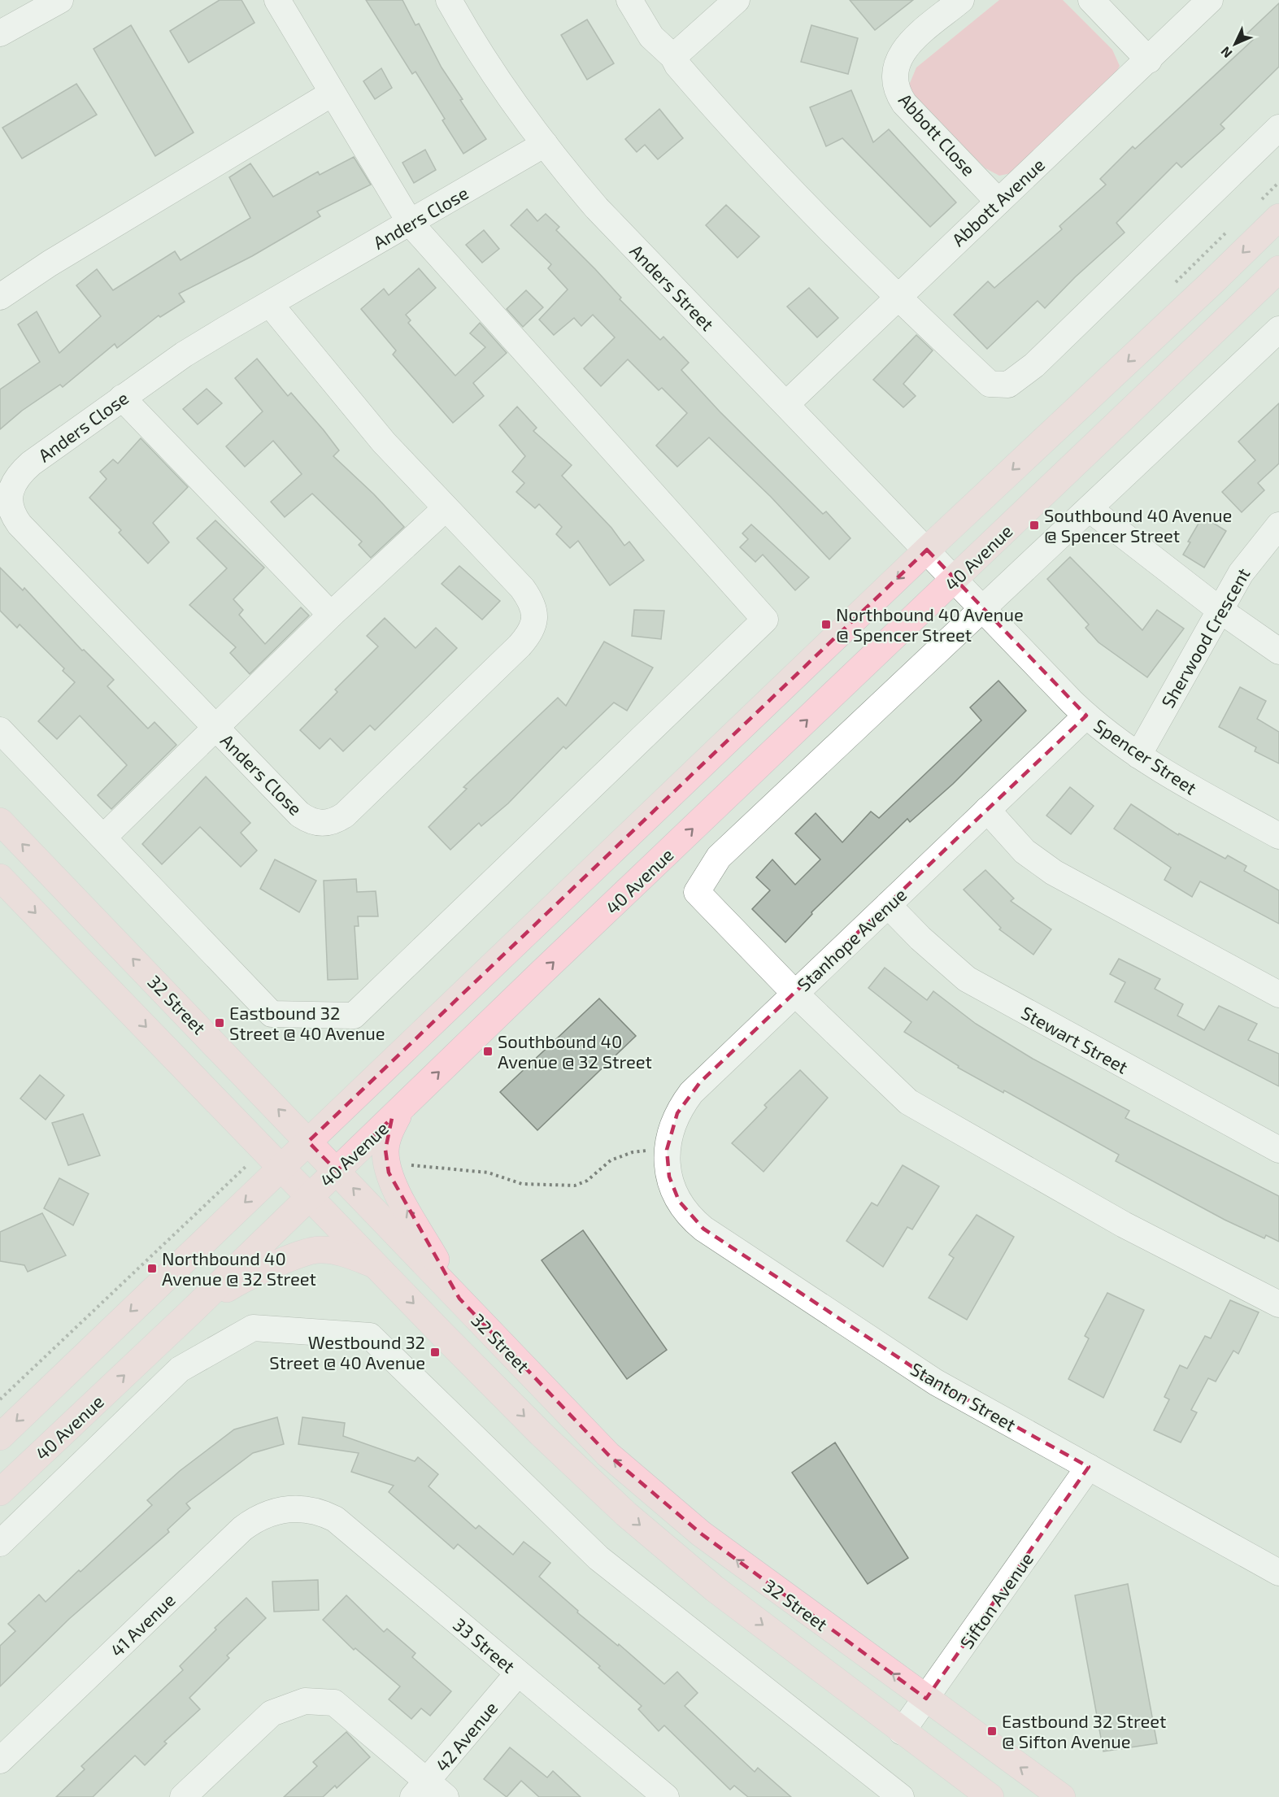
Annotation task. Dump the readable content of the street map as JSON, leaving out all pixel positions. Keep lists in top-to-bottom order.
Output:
{
  "streets": {
    "main road": ["40 Avenue", "32 Street"],
    "street": [
      "Abbott Close",
      "Abbott Avenue",
      "Anders Close",
      "Anders Street",
      "Sherwood Crescent",
      "Spencer Street",
      "Stanhope Avenue",
      "Stewart Street",
      "Stanton Street",
      "Sifton Avenue",
      "41 Avenue",
      "33 Street",
      "42 Avenue"
    ]
  },
  "crossings": [
    ["Abbott Close", "Abbott Avenue"],
    ["Abbott Avenue", "Anders Street"],
    ["Anders Close", "Anders Street"],
    ["Anders Street", "Spencer Street"],
    ["40 Avenue", "Spencer Street"],
    ["40 Avenue", "32 Street"],
    ["Sherwood Crescent", "Spencer Street"],
    ["Spencer Street", "Stanhope Avenue"],
    ["Stanhope Avenue", "Stewart Street"],
    ["Stanhope Avenue", "Stanton Street"],
    ["32 Street", "Sifton Avenue"],
    ["Stanton Street", "Sifton Avenue"],
    ["41 Avenue", "33 Street"],
    ["33 Street", "42 Avenue"]
  ],
  "places": {
    "transit": [
      "Southbound 40 Avenue @ Spencer Street",
      "Northbound 40 Avenue @ Spencer Street",
      "Eastbound 32 Street @ 40 Avenue",
      "Southbound 40 Avenue @ 32 Street",
      "Northbound 40 Avenue @ 32 Street",
      "Westbound 32 Street @ 40 Avenue",
      "Eastbound 32 Street @ Sifton Avenue"
    ]
  },
  "north": "bottom left"
}
